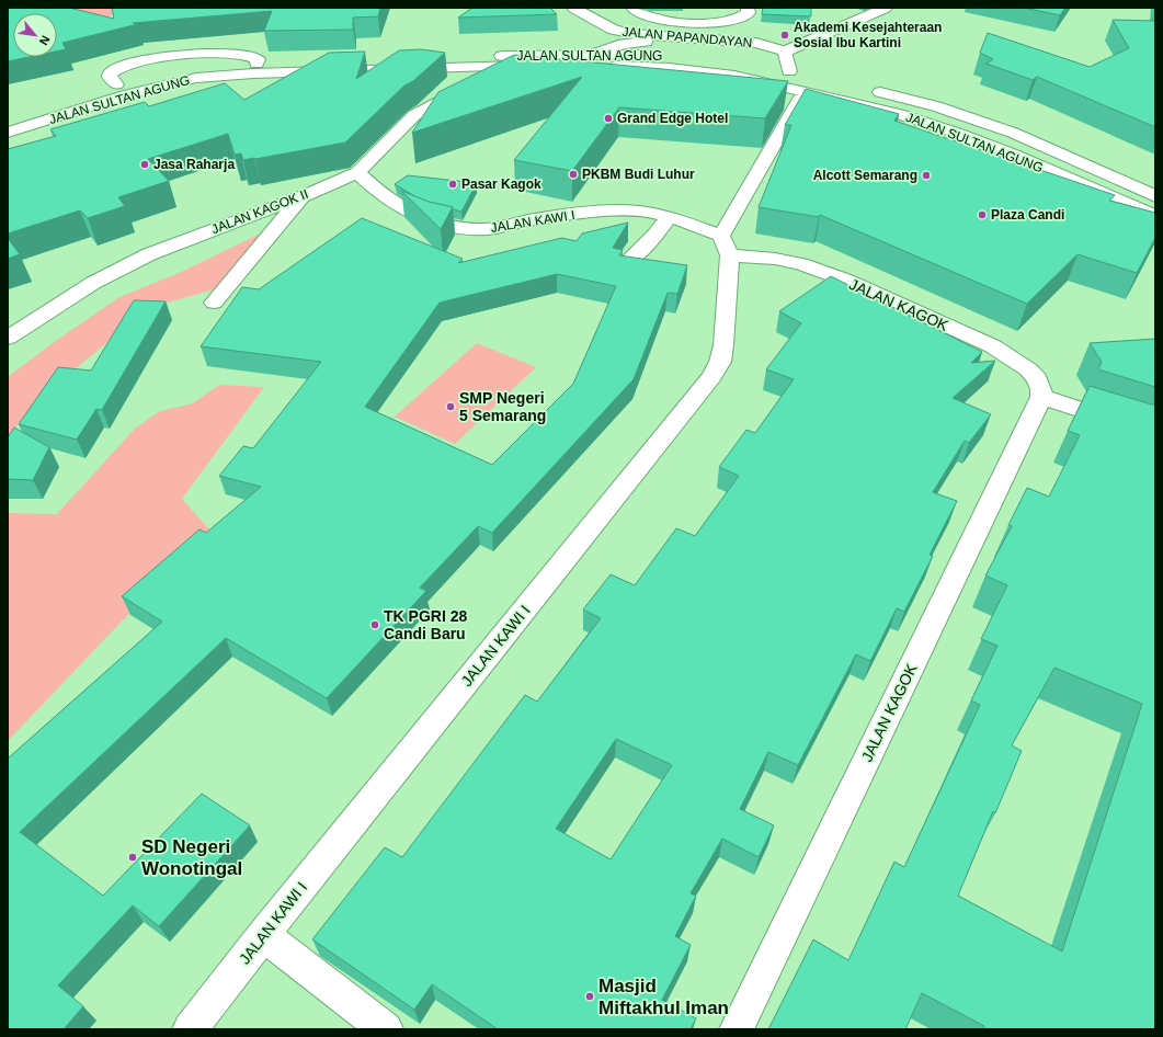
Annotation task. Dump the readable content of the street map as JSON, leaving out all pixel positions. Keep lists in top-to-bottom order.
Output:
{
  "streets": {
    "main road": [
      "JALAN PAPANDAYAN",
      "JALAN SULTAN AGUNG",
      "JALAN KAGOK II",
      "JALAN KAWI I",
      "JALAN KAGOK"
    ]
  },
  "crossings": [
    ["JALAN SULTAN AGUNG", "JALAN KAGOK II"],
    ["JALAN SULTAN AGUNG", "JALAN KAWI I"],
    ["JALAN KAGOK II", "JALAN KAWI I"],
    ["JALAN KAWI I", "JALAN KAGOK"]
  ],
  "places": [
    "Akademi Kesejahteraan Sosial Ibu Kartini",
    "Grand Edge Hotel",
    "Jasa Raharja",
    "PKBM Budi Luhur",
    "Alcott Semarang",
    "Pasar Kagok",
    "Plaza Candi",
    "SMP Negeri 5 Semarang",
    "TK PGRI 28 Candi Baru",
    "SD Negeri Wonotingal",
    "Masjid Miftakhul Iman"
  ],
  "north": "bottom right"
}
